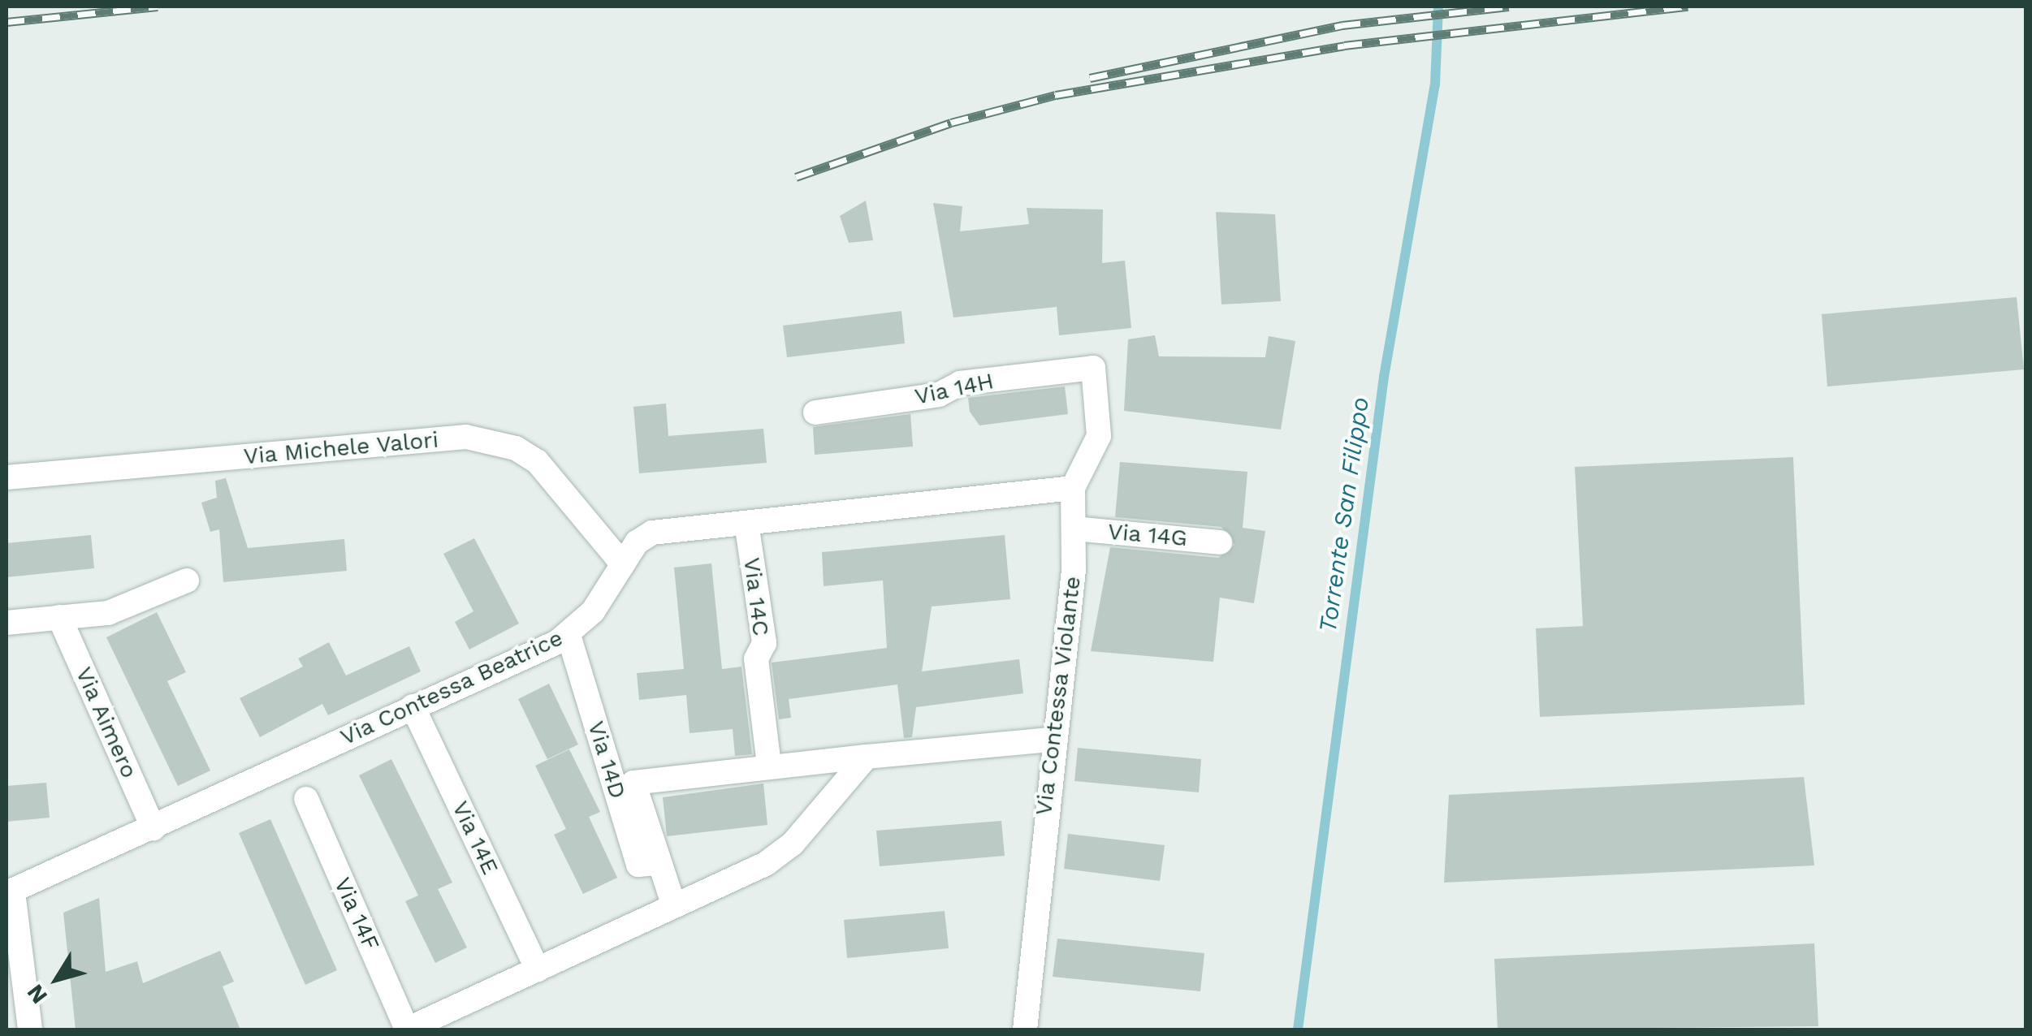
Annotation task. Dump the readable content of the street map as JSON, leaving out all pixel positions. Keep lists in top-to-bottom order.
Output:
{
  "streets": {
    "street": [
      "Via 14H",
      "Via Michele Valori",
      "Via 14G",
      "Via 14C",
      "Via Contessa Beatrice",
      "Via Contessa Violante",
      "Via Aimero",
      "Via 14D",
      "Via 14E",
      "Via 14F"
    ]
  },
  "crossings": [
    ["Via 14H", "Via Contessa Violante"],
    ["Via Michele Valori", "Via Contessa Beatrice"],
    ["Via 14G", "Via Contessa Violante"],
    ["Via 14C", "Via Contessa Beatrice"],
    ["Via Contessa Beatrice", "Via Contessa Violante"],
    ["Via Contessa Beatrice", "Via Aimero"],
    ["Via Contessa Beatrice", "Via 14D"],
    ["Via Contessa Beatrice", "Via 14E"]
  ],
  "water": ["Torrente San Filippo"],
  "north": "bottom left"
}
